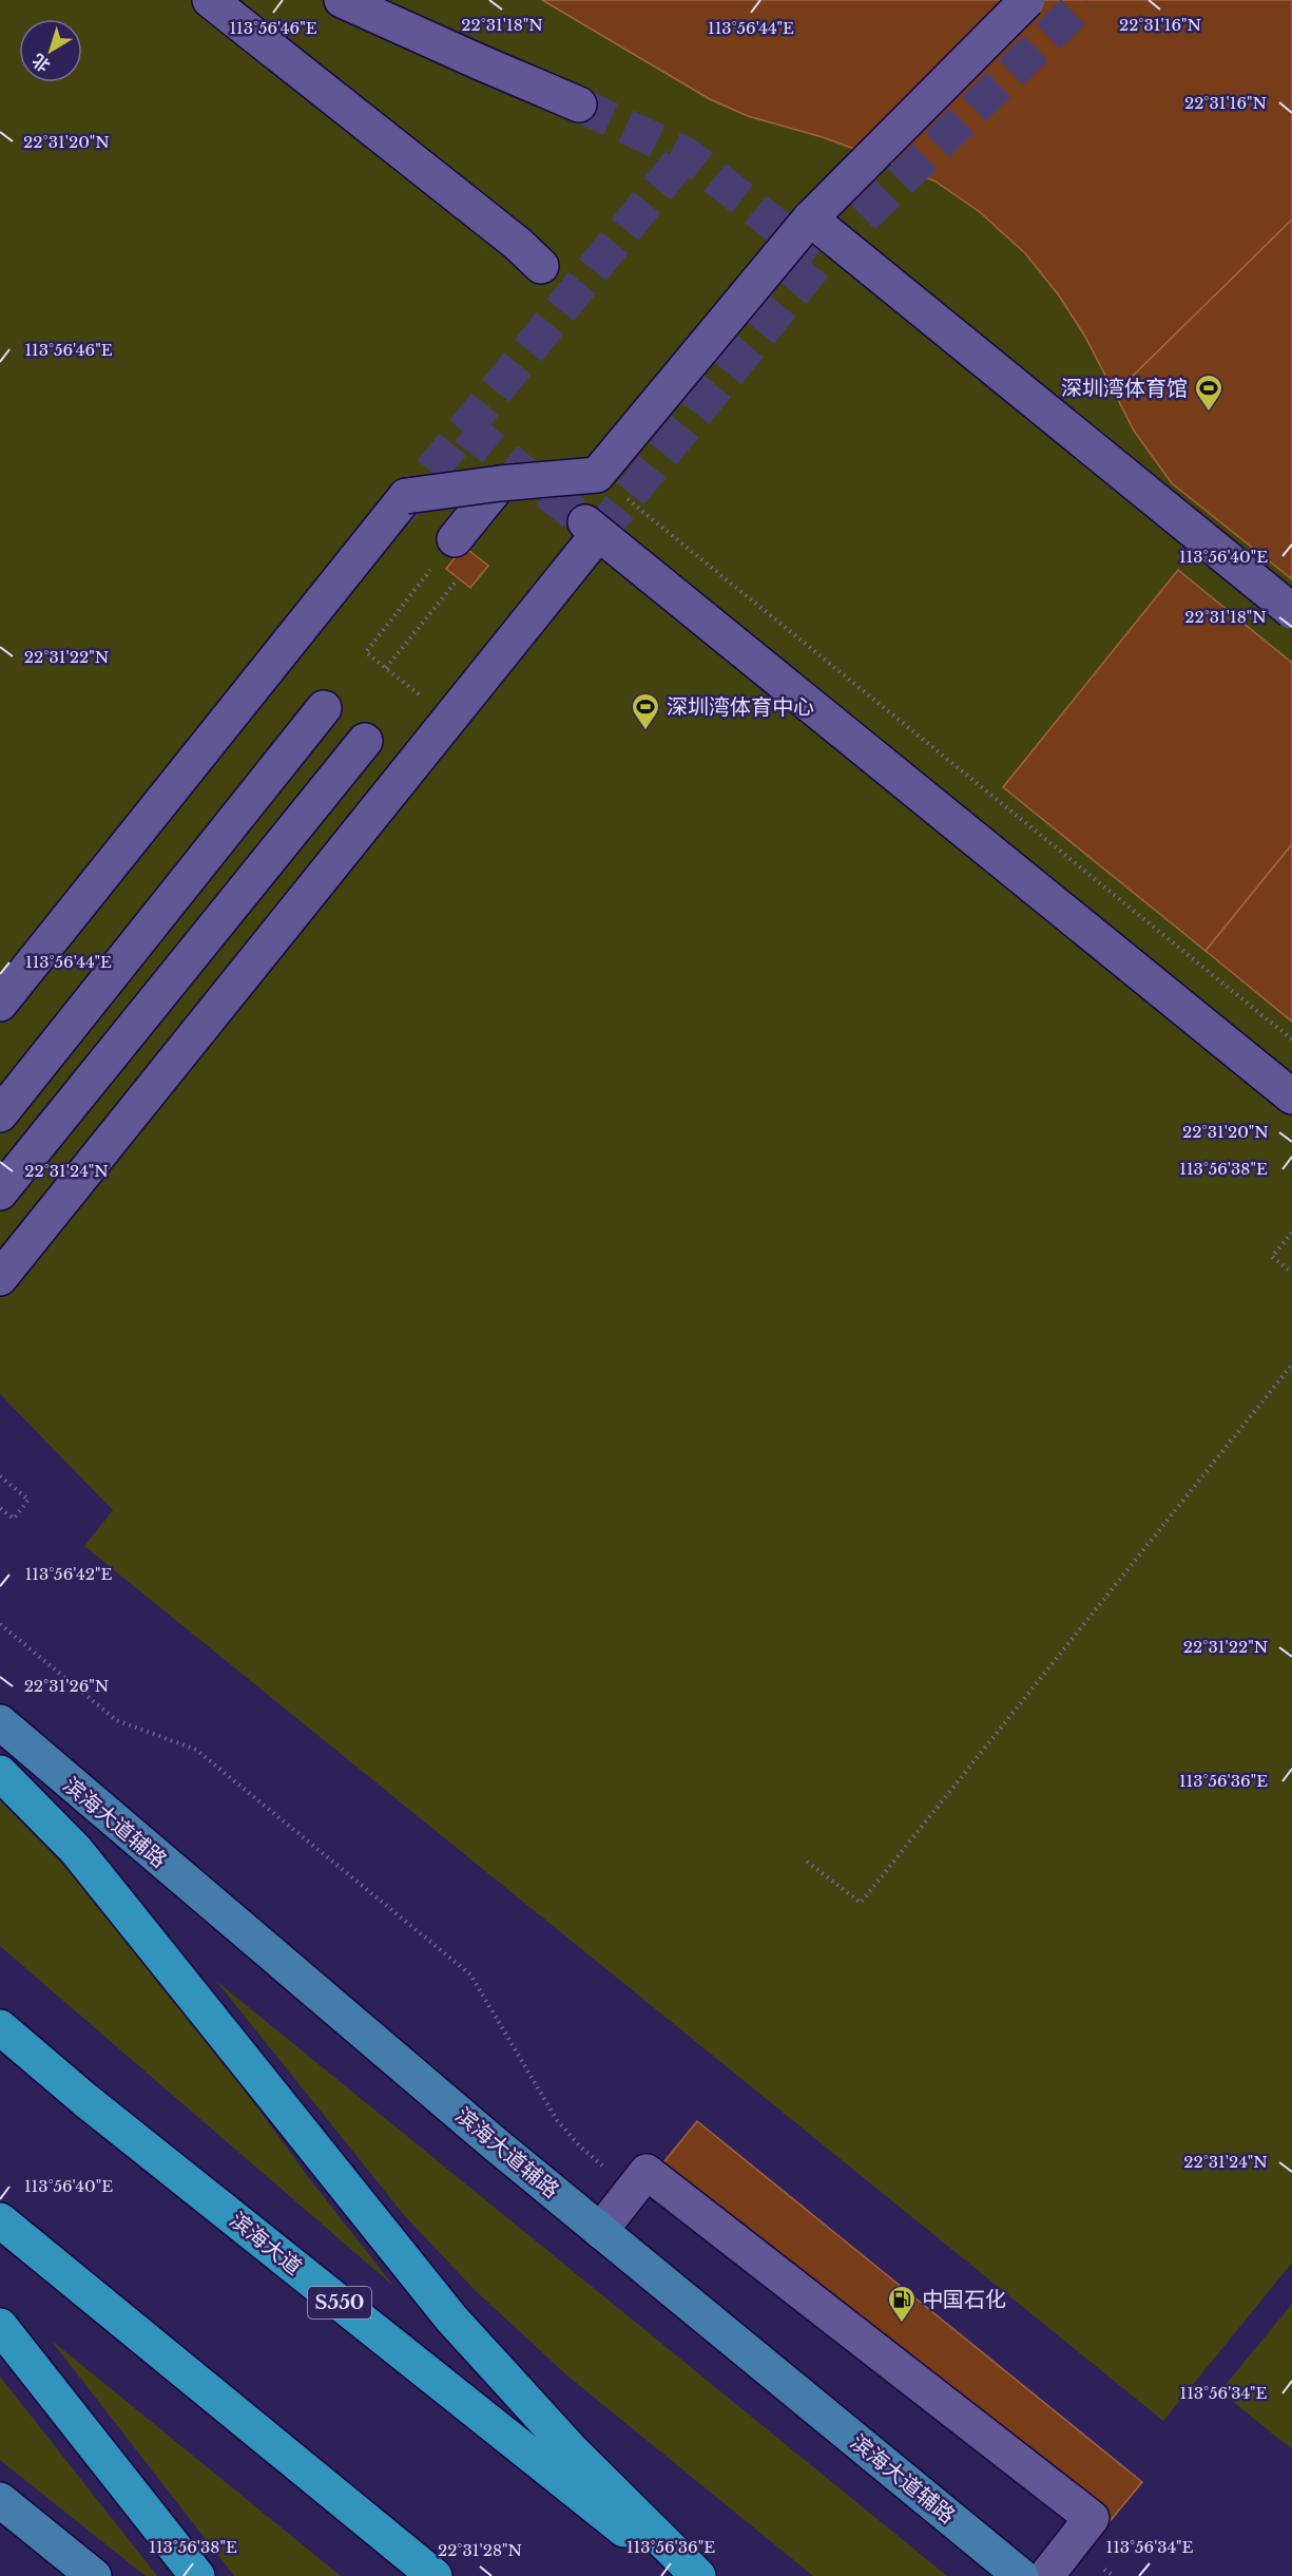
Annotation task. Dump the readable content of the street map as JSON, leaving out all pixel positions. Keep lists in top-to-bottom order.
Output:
{
  "streets": {
    "highway": ["滨海大道", "S550"],
    "main road": ["滨海大道辅路"]
  },
  "places": {
    "sports": ["深圳湾体育馆", "深圳湾体育中心"],
    "fuel station": ["中国石化"]
  },
  "north": "bottom left",
  "coordinates": [
    "22°31'18\"N",
    "22°31'16\"N",
    "113°56'46\"E",
    "113°56'44\"E",
    "22°31'20\"N",
    "113°56'40\"E",
    "22°31'22\"N",
    "113°56'38\"E",
    "22°31'24\"N",
    "113°56'42\"E",
    "22°31'26\"N",
    "113°56'36\"E",
    "113°56'34\"E",
    "22°31'28\"N"
  ]
}
